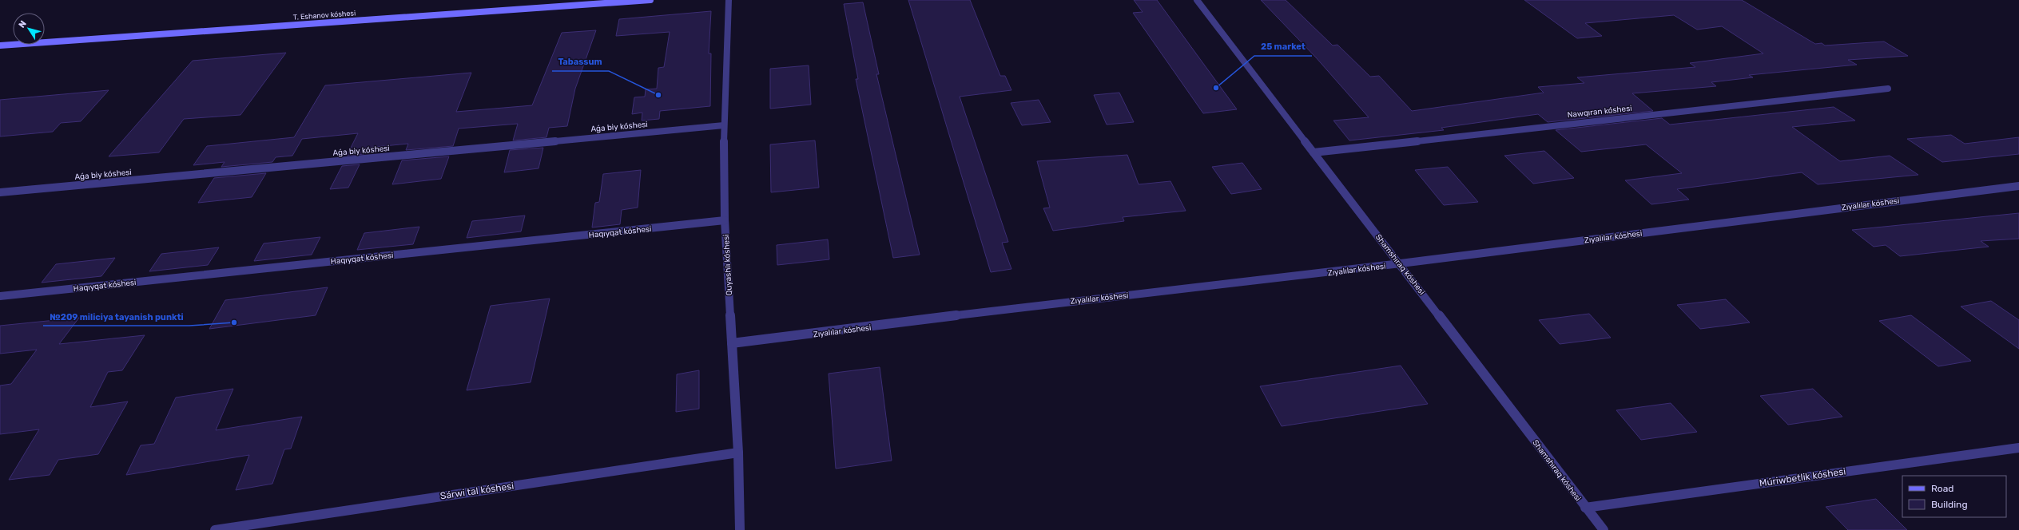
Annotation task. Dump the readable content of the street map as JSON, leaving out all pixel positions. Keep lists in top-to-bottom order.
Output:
{
  "streets": {
    "main road": ["T. Eshanov kóshesi"],
    "street": [
      "Nawqıran kóshesi",
      "Aǵa biy kóshesi",
      "Zıyalılar kóshesi",
      "Haqıyqat kóshesi",
      "Shamshıraq kóshesi",
      "Quyashlı kóshesi",
      "Múriwbetlik kóshesi",
      "Sárwi tal kóshesi"
    ]
  },
  "crossings": [
    ["Nawqıran kóshesi", "Shamshıraq kóshesi"],
    ["Aǵa biy kóshesi", "Quyashlı kóshesi"],
    ["Zıyalılar kóshesi", "Shamshıraq kóshesi"],
    ["Zıyalılar kóshesi", "Quyashlı kóshesi"],
    ["Haqıyqat kóshesi", "Quyashlı kóshesi"],
    ["Shamshıraq kóshesi", "Múriwbetlik kóshesi"],
    ["Quyashlı kóshesi", "Sárwi tal kóshesi"]
  ],
  "places": ["25 market", "Tabassum", "№209 miliciya tayanish punkti"],
  "legend": ["Road", "Building"],
  "north": "top left"
}
